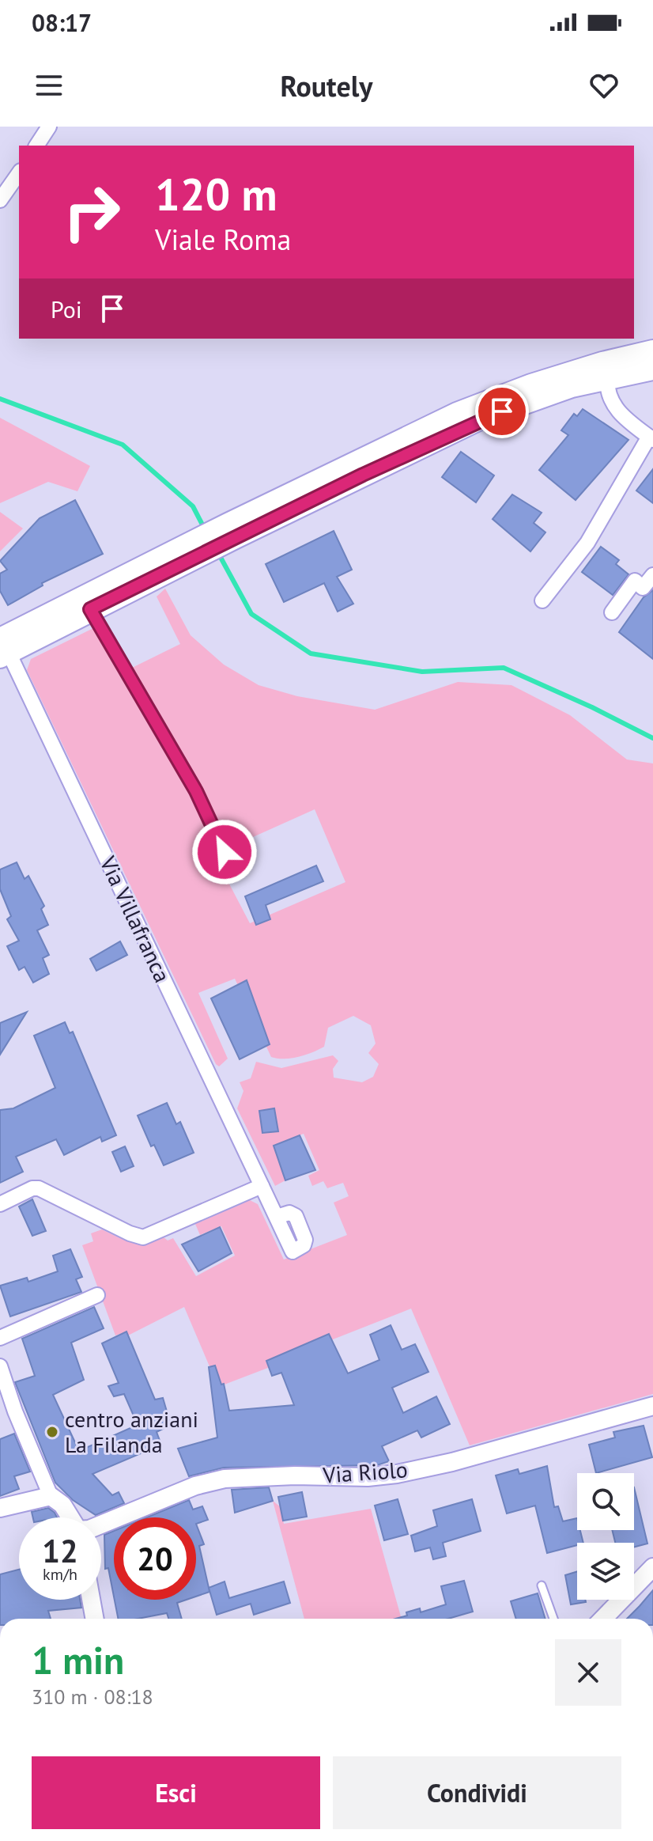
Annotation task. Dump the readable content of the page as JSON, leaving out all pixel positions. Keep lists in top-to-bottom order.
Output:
{
  "streets": {
    "street": ["Via Villafranca", "Via Riolo"]
  },
  "places": ["centro anziani La Filanda"],
  "page": {
    "status": "08:17",
    "header": "Routely",
    "turn": ["120 m", "Viale Roma"],
    "then": "Poi",
    "speed": "12 km/h",
    "limit": "20",
    "heading": ["1 min", "310 m · 08:18"],
    "buttons": ["Esci", "Condividi"]
  }
}
